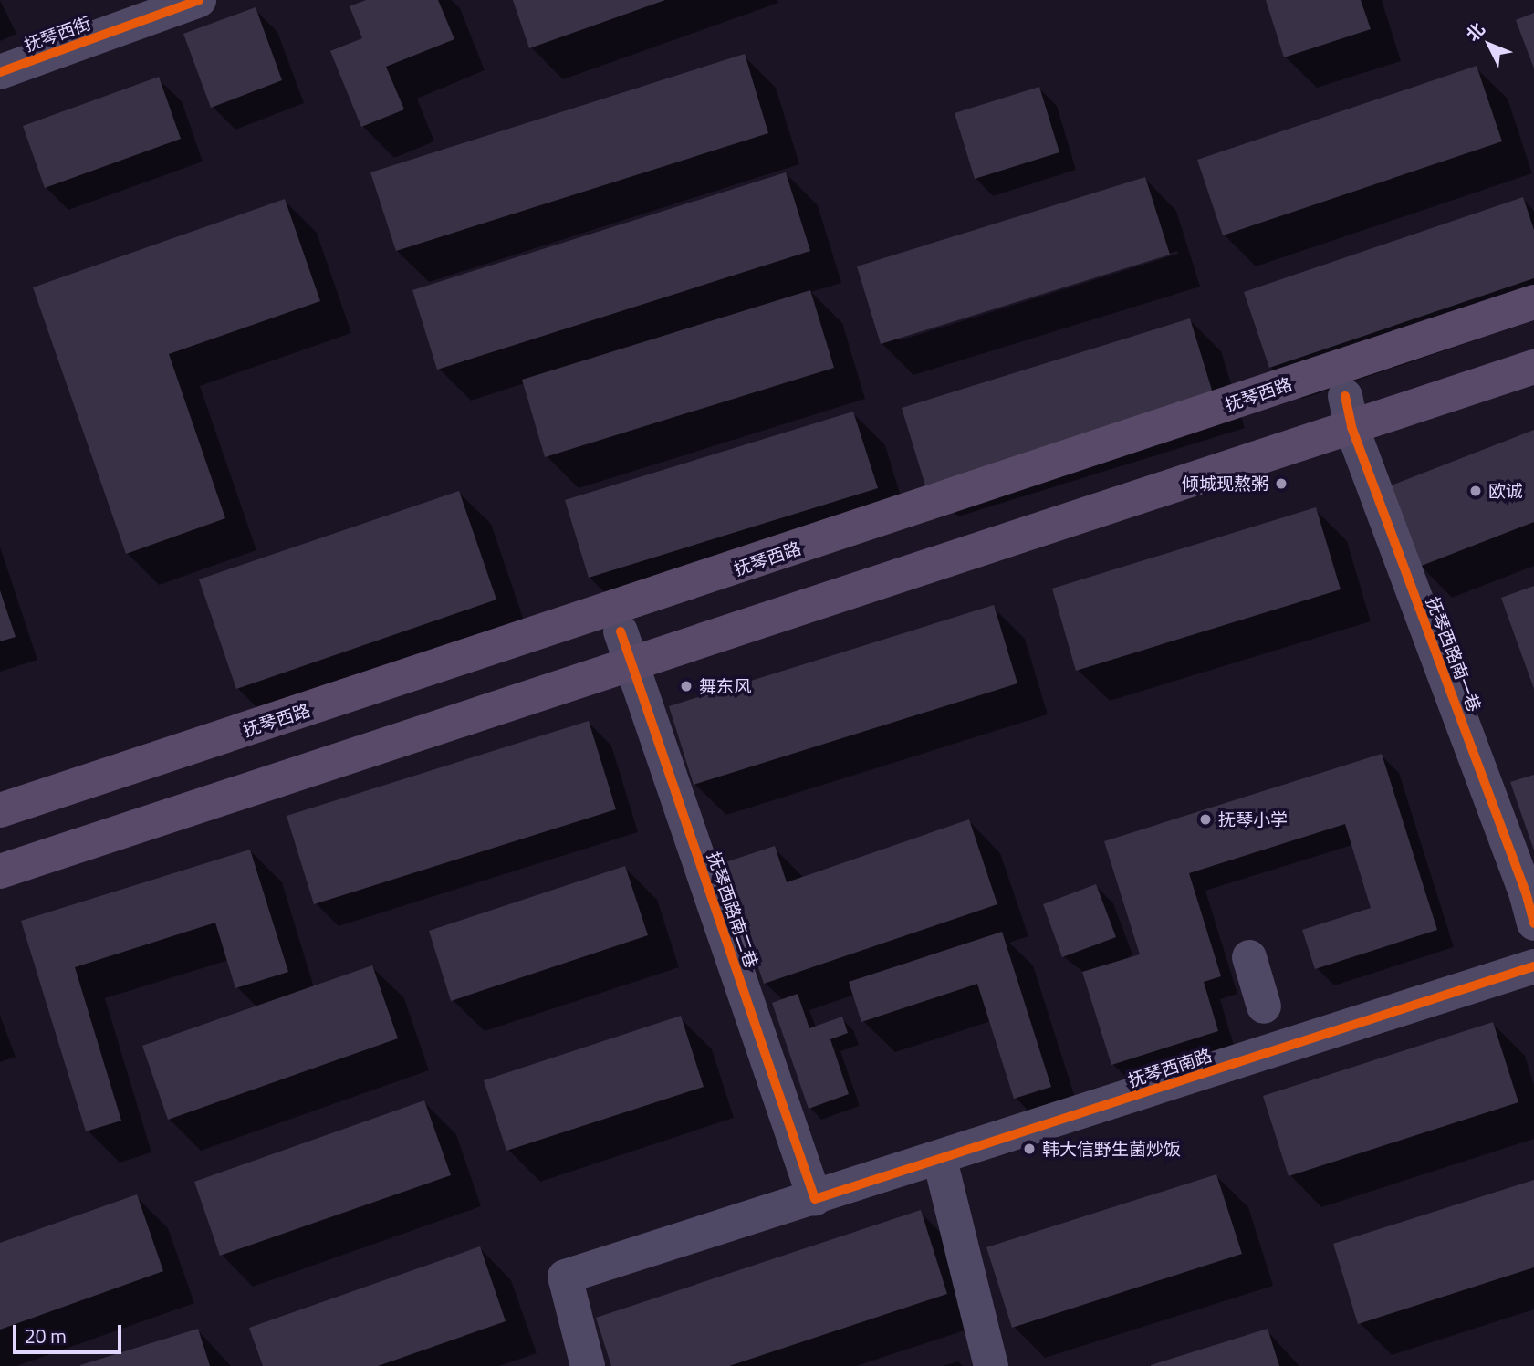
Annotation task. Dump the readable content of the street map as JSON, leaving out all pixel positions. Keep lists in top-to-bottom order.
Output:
{
  "streets": {
    "main road": ["抚琴西路"],
    "street": [
      "抚琴西街",
      "抚琴西路南一巷",
      "抚琴西路南二巷",
      "抚琴西南路"
    ]
  },
  "crossings": [
    ["抚琴西路南二巷", "抚琴西南路"]
  ],
  "places": [
    "倾城现熬粥",
    "欧诚",
    "舞东风",
    "抚琴小学",
    "韩大信野生菌炒饭"
  ],
  "scale_bar": "20 m",
  "north": "top left"
}
